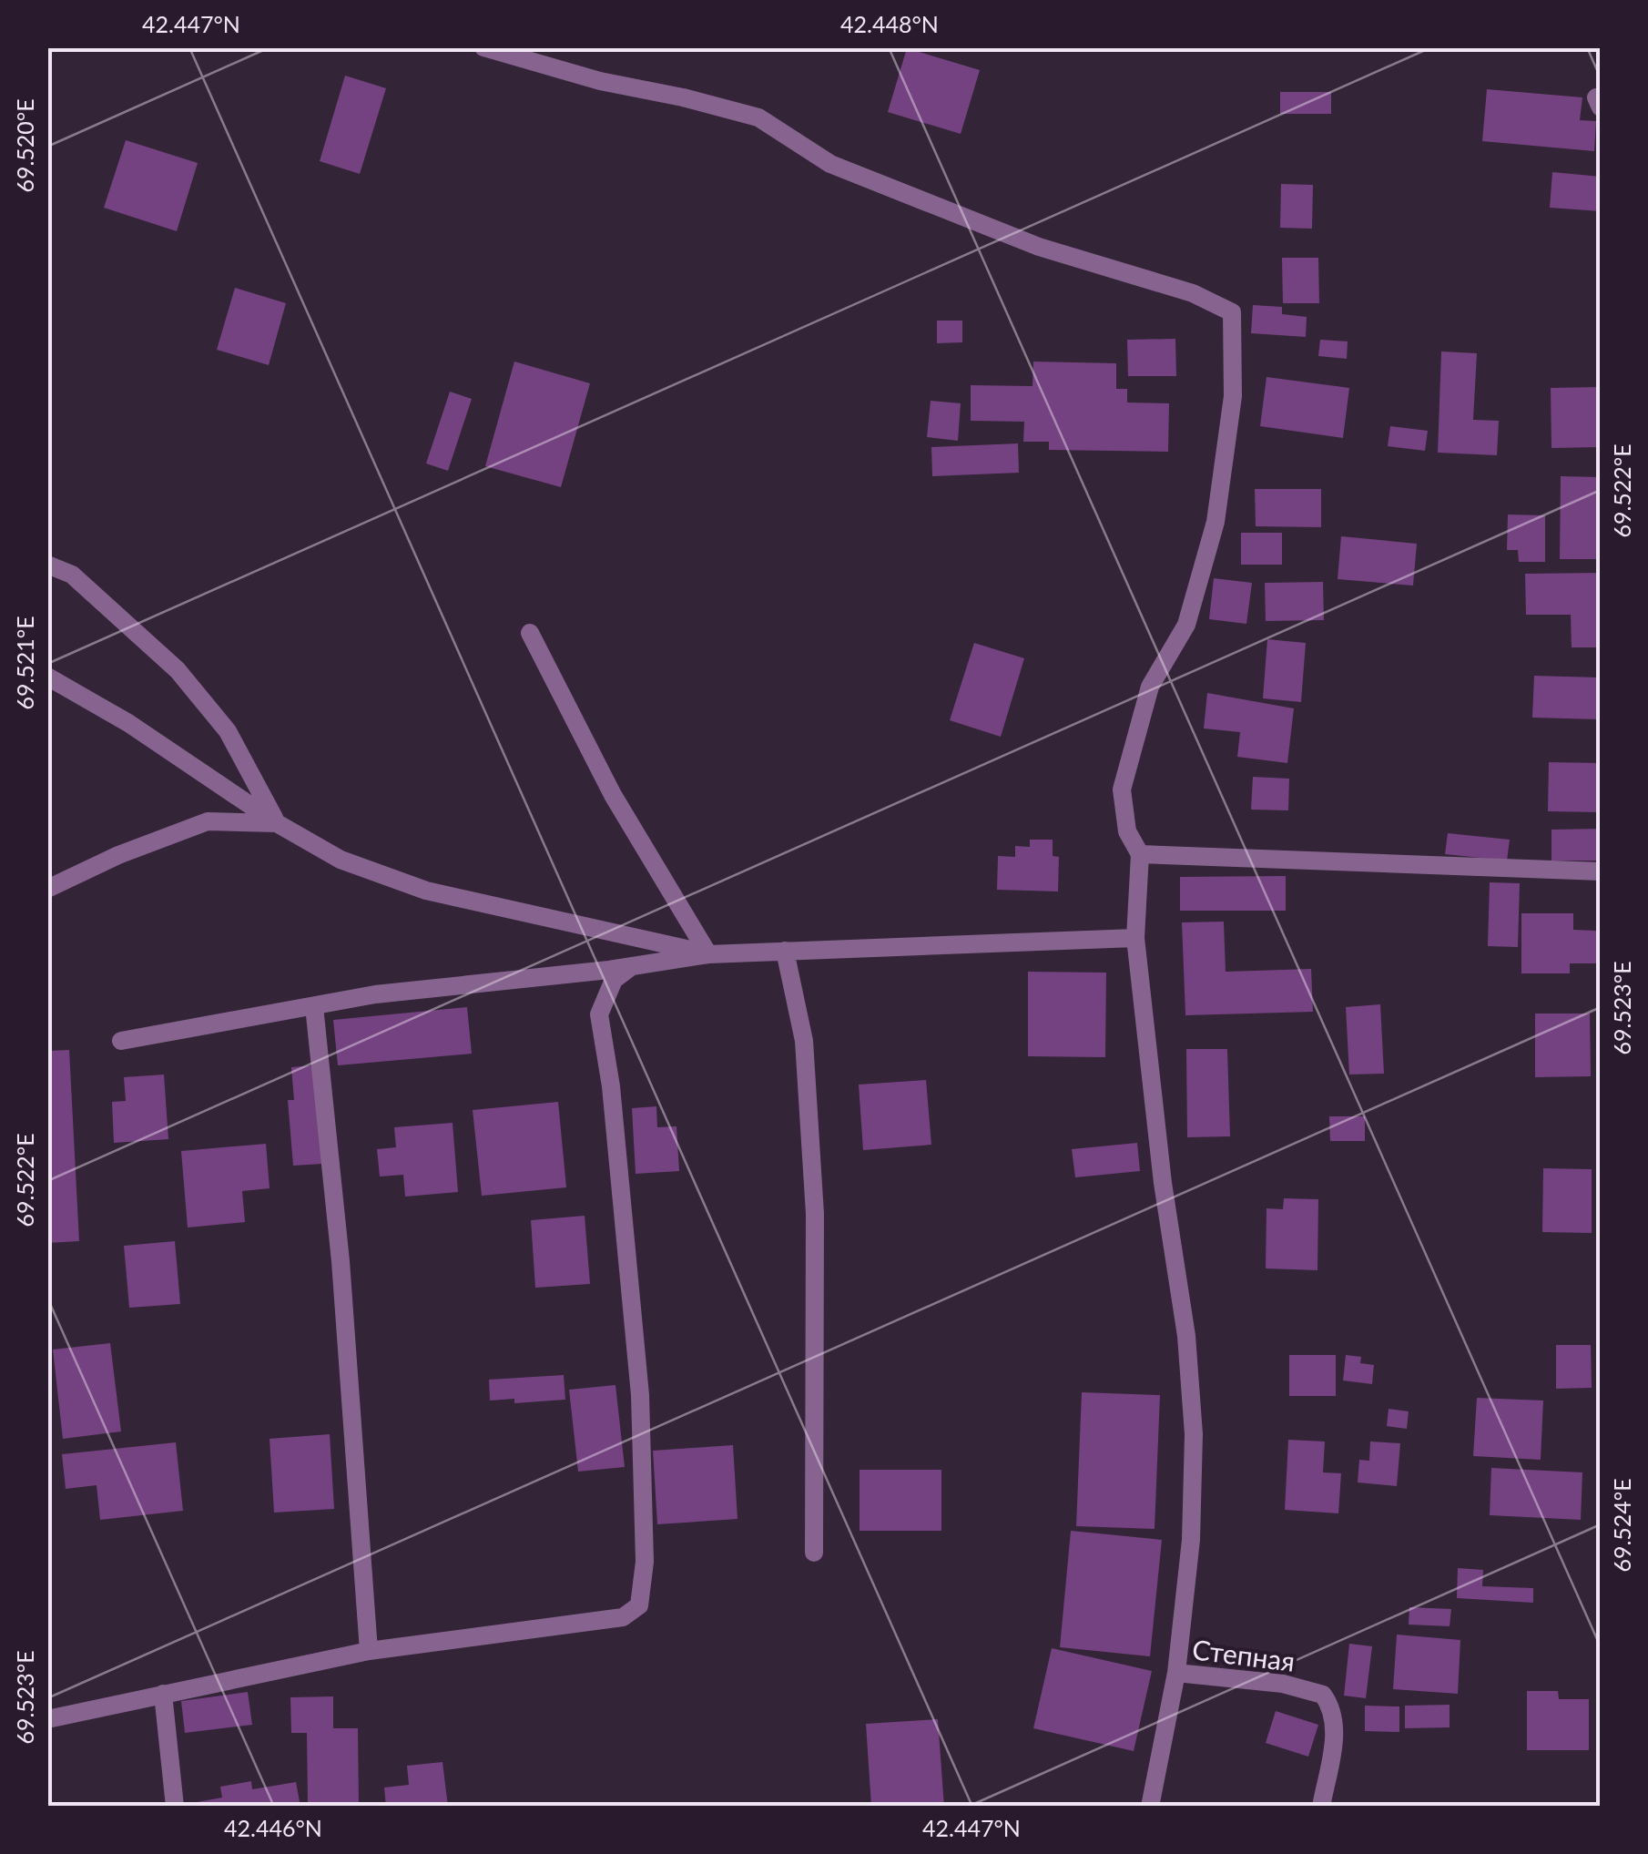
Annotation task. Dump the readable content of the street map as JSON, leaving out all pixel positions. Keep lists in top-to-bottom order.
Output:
{
  "streets": {
    "street": ["Степная"]
  },
  "coordinates": [
    "42.447°N",
    "42.448°N",
    "69.520°E",
    "69.522°E",
    "69.521°E",
    "69.523°E",
    "69.524°E",
    "42.446°N"
  ]
}
